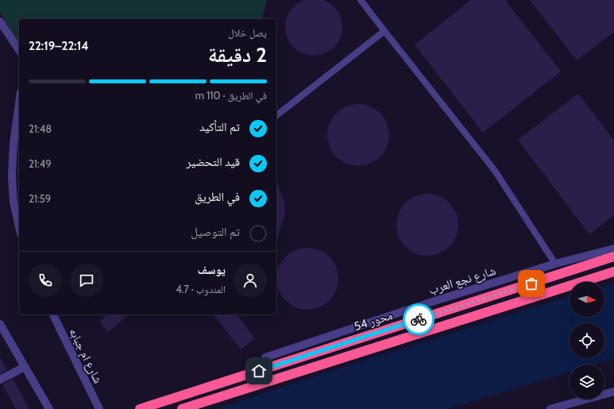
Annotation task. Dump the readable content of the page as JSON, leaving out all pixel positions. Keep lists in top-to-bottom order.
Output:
{
  "streets": {
    "highway": ["محور 54"],
    "street": ["شارع نجع العرب", "شارع ام جبابه"]
  },
  "north": "right",
  "page": {
    "heading": ["2 دقيقة", "يصل خلال", "22:14–22:19"],
    "panel": ["يوسف", "المندوب · 4.7"],
    "bar": "في الطريق · 110 m",
    "list": [
      ["تم التأكيد", "21:48"],
      ["قيد التحضير", "21:49"],
      ["في الطريق", "21:59"],
      "تم التوصيل"
    ]
  }
}
